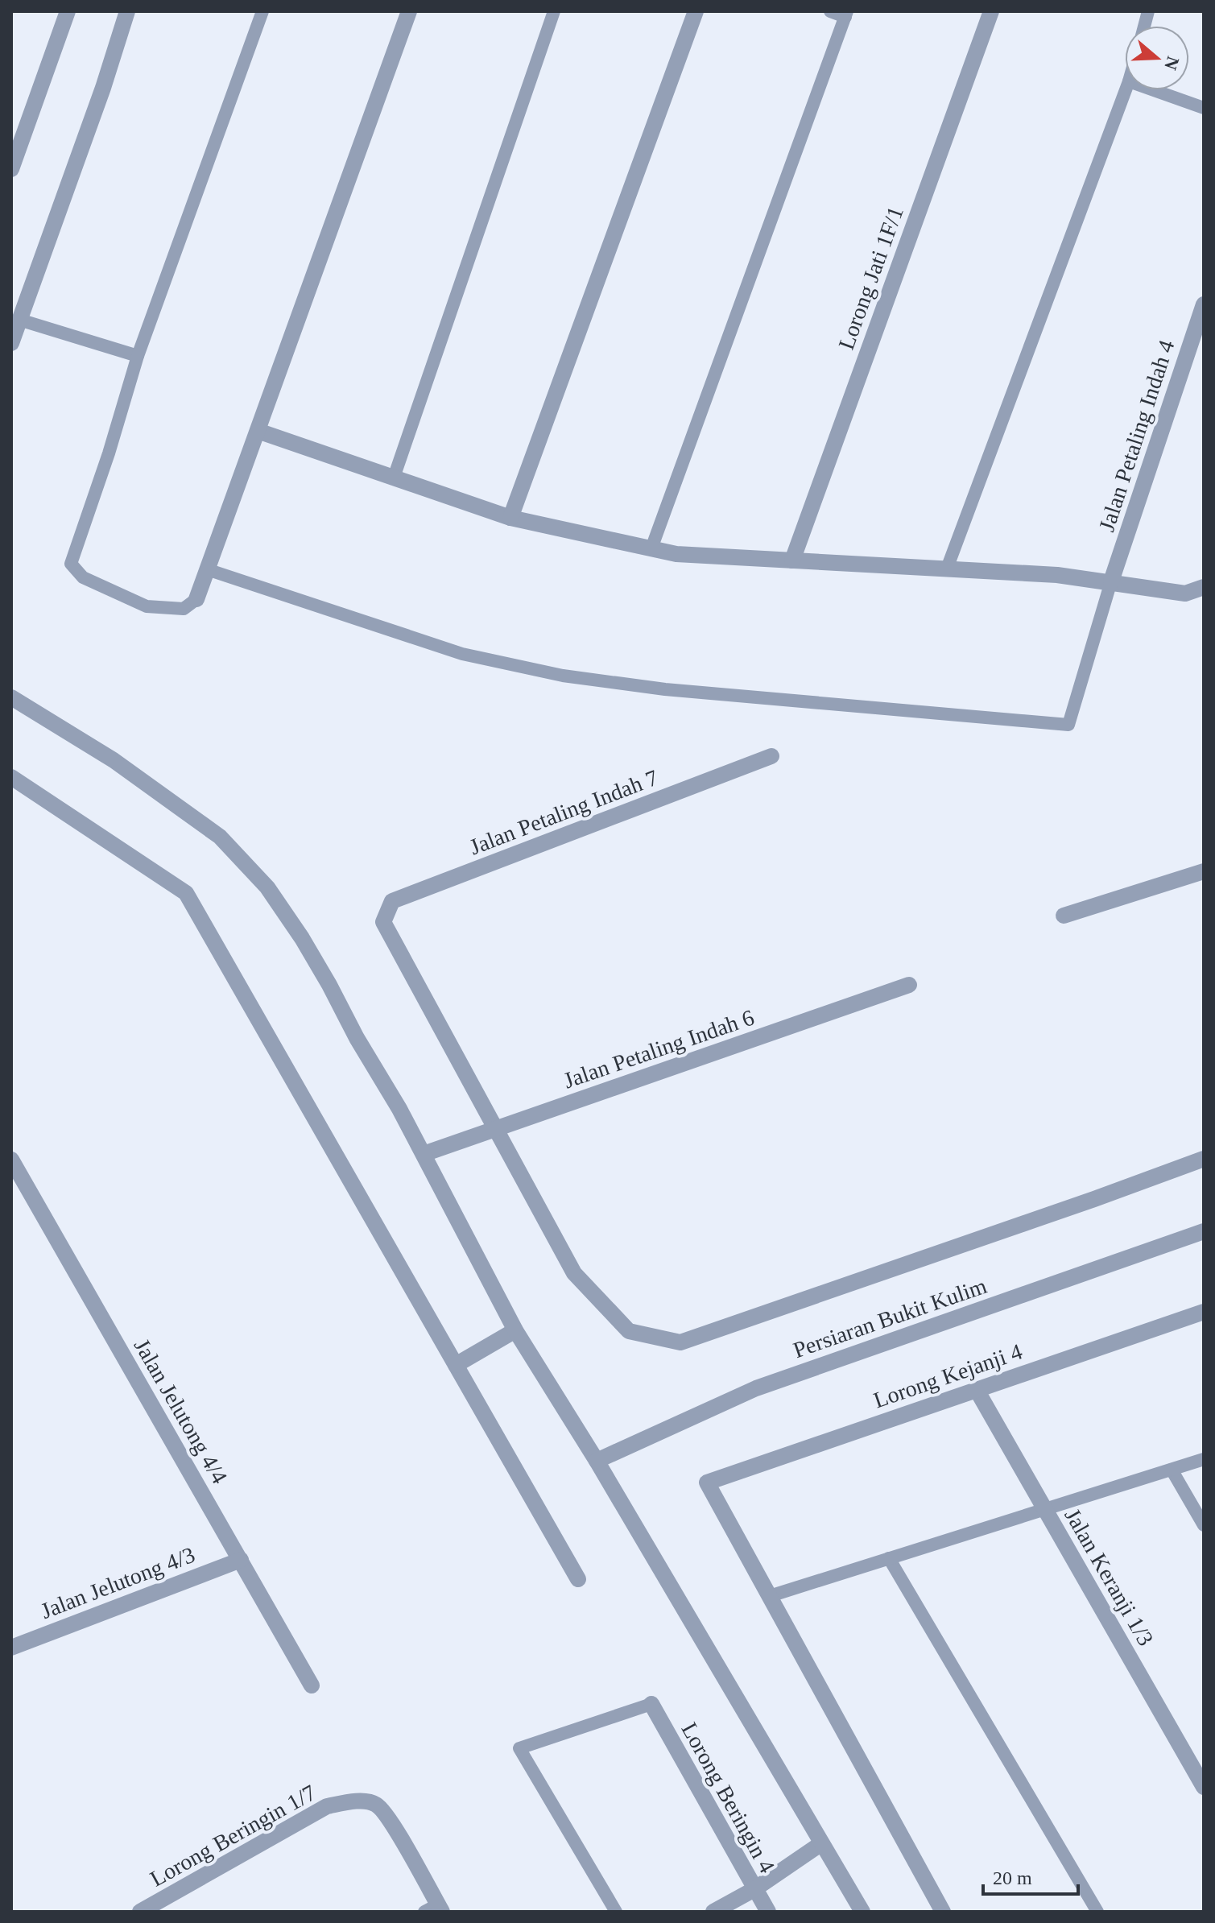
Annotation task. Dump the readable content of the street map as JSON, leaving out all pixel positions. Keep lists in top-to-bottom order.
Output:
{
  "streets": {
    "street": [
      "Lorong Jati 1F/1",
      "Jalan Petaling Indah 4",
      "Jalan Petaling Indah 7",
      "Jalan Petaling Indah 6",
      "Persiaran Bukit Kulim",
      "Lorong Kejanji 4",
      "Jalan Jelutong 4/4",
      "Jalan Keranji 1/3",
      "Jalan Jelutong 4/3",
      "Lorong Beringin 4",
      "Lorong Beringin 1/7"
    ]
  },
  "crossings": [
    ["Jalan Petaling Indah 7", "Jalan Petaling Indah 6"],
    ["Lorong Kejanji 4", "Jalan Keranji 1/3"],
    ["Jalan Jelutong 4/4", "Jalan Jelutong 4/3"]
  ],
  "scale_bar": "20 m",
  "north": "right"
}
